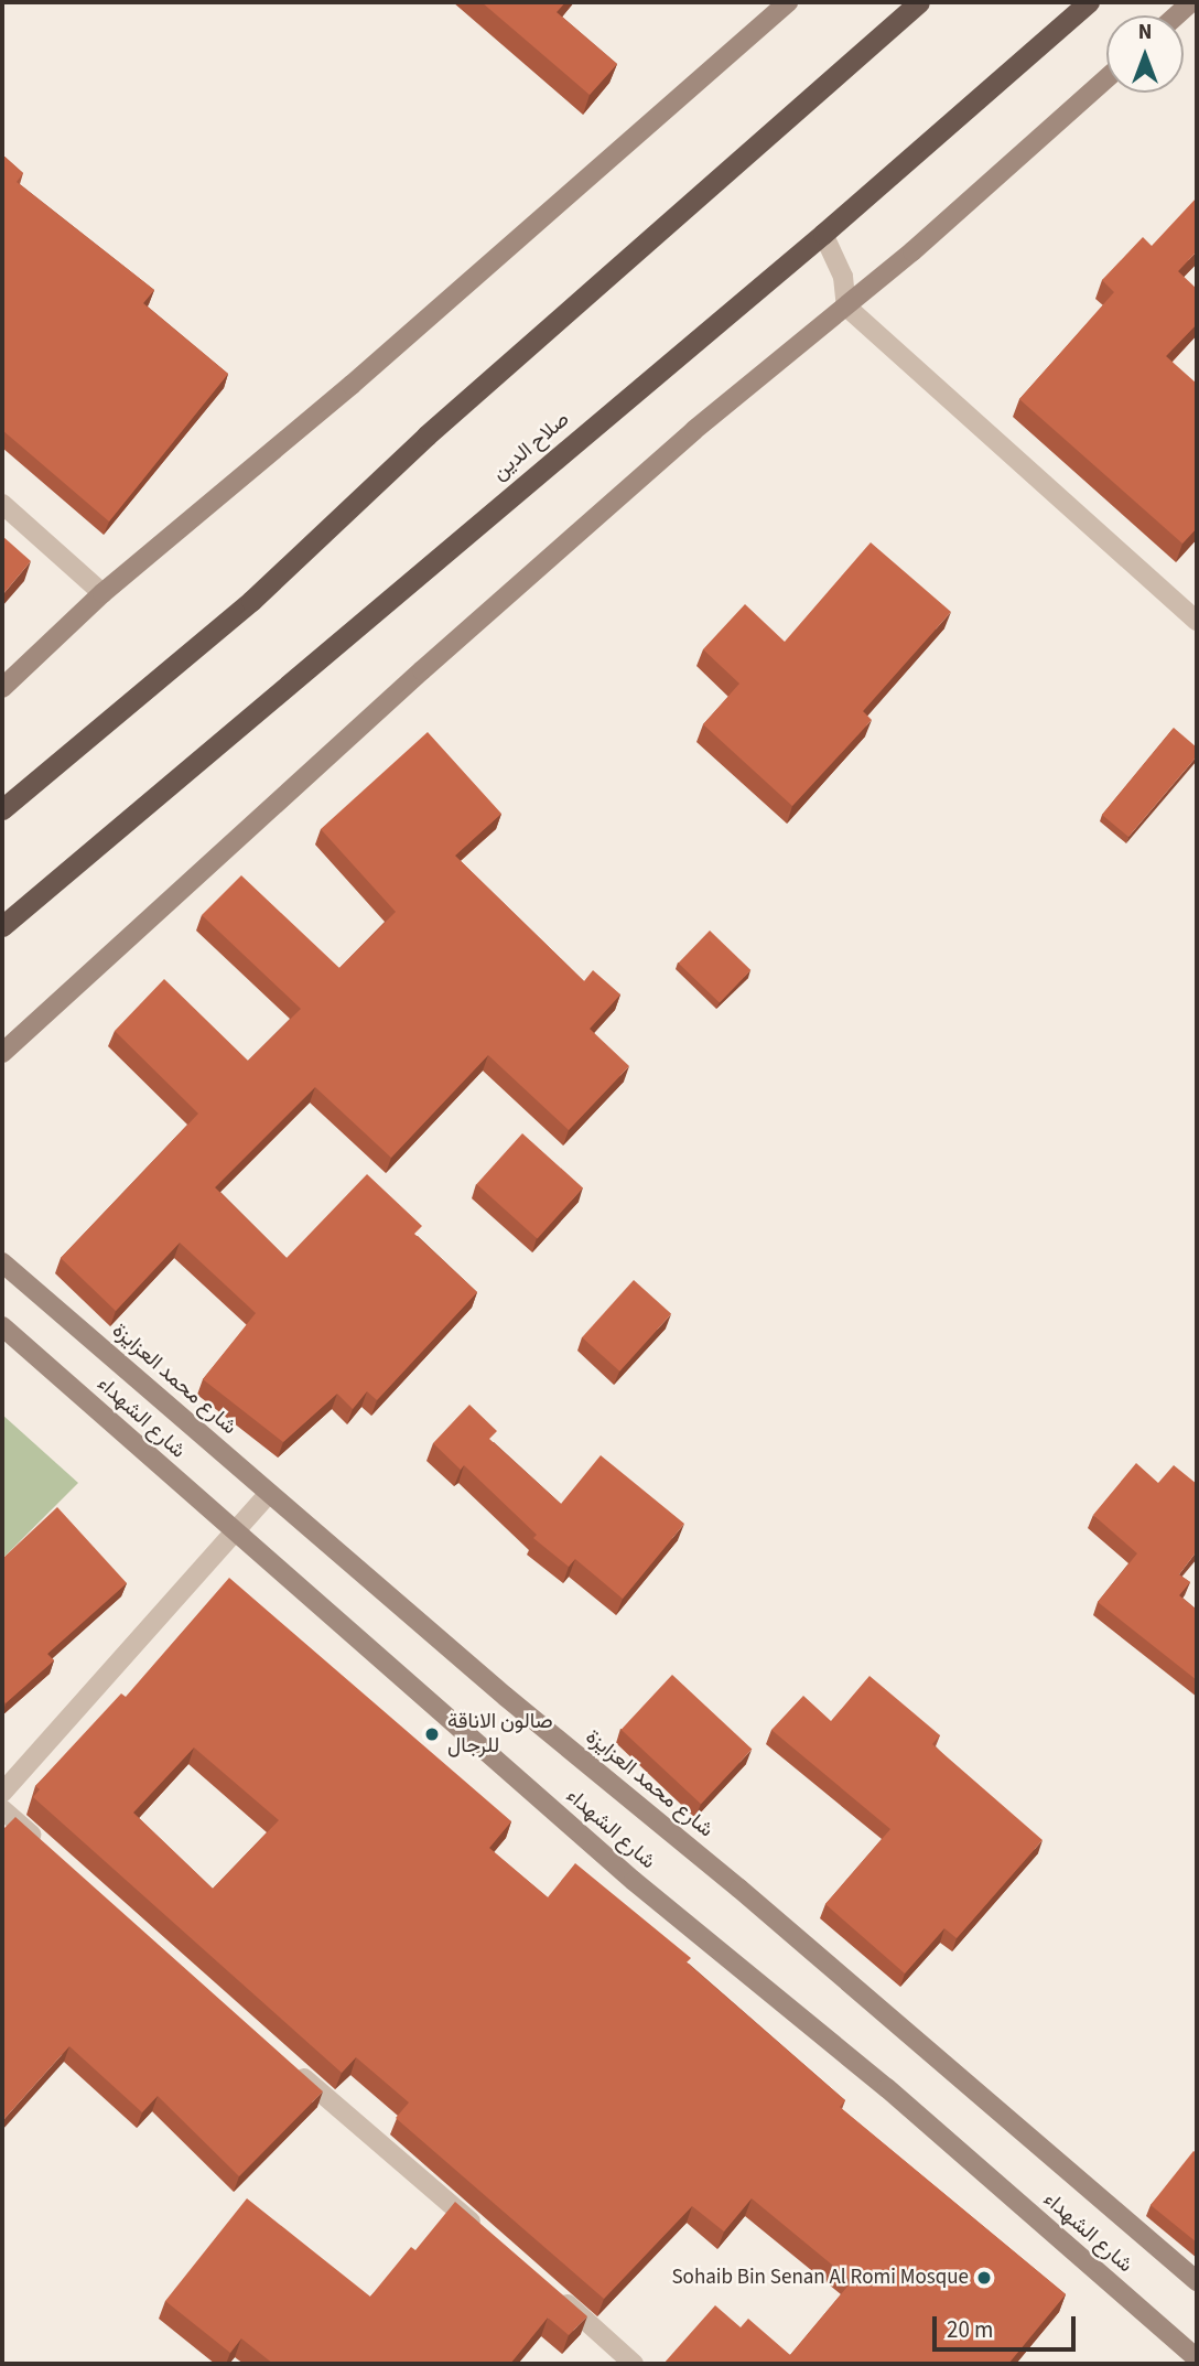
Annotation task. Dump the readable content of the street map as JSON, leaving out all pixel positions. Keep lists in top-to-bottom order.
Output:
{
  "streets": {
    "highway": ["صلاح الدين"],
    "main road": ["شارع محمد العزايزة", "شارع الشهداء"]
  },
  "places": ["صالون الاناقة للرجال", "Sohaib Bin Senan Al Romi Mosque"],
  "scale_bar": "20 m",
  "north": "top"
}
